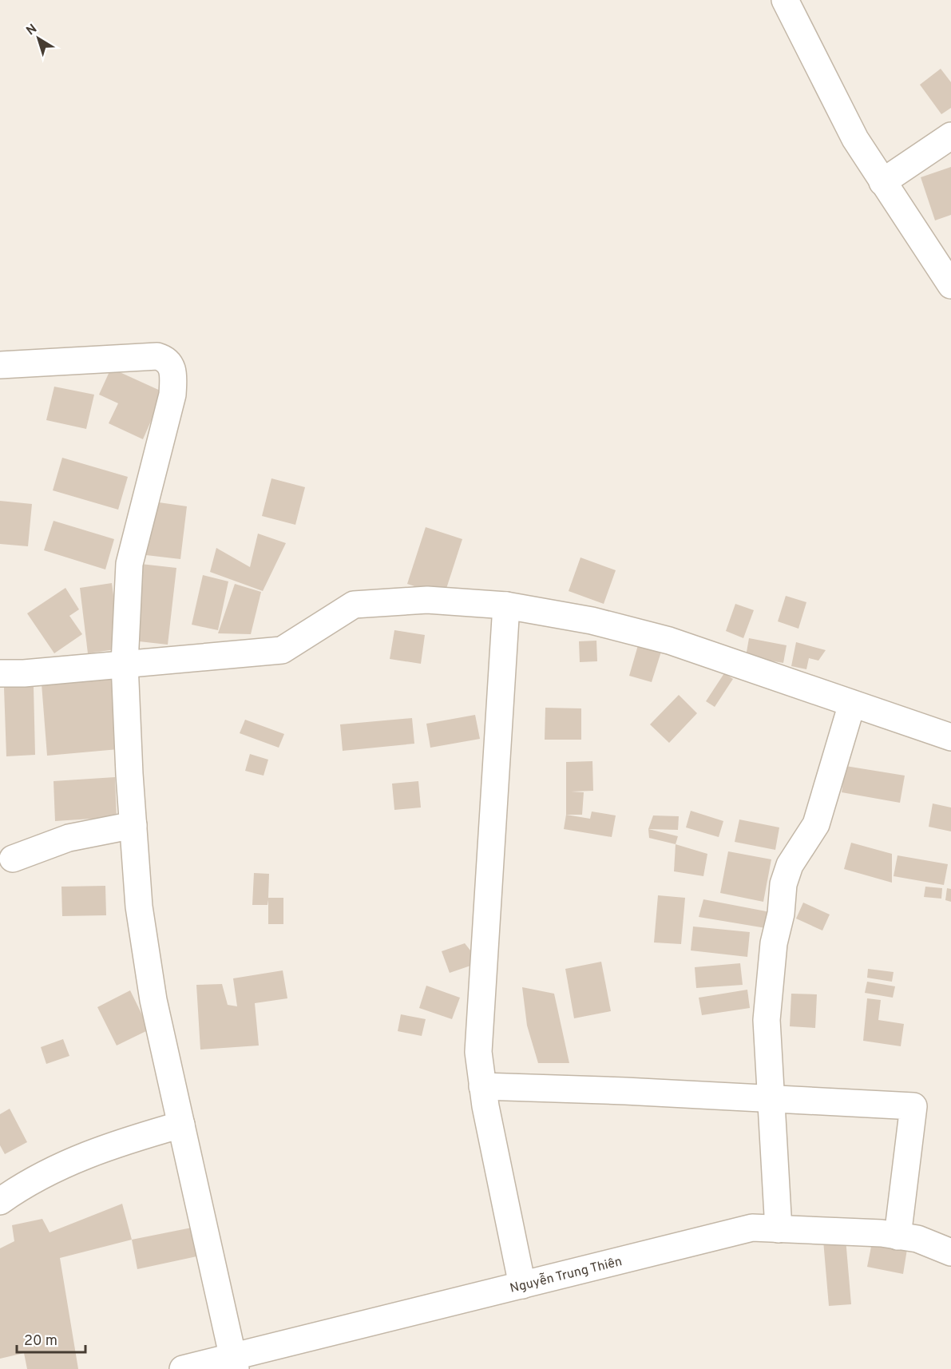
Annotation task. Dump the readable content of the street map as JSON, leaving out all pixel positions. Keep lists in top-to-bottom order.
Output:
{
  "streets": {
    "street": ["Nguyễn Trung Thiên"]
  },
  "scale_bar": "20 m",
  "north": "top left"
}
